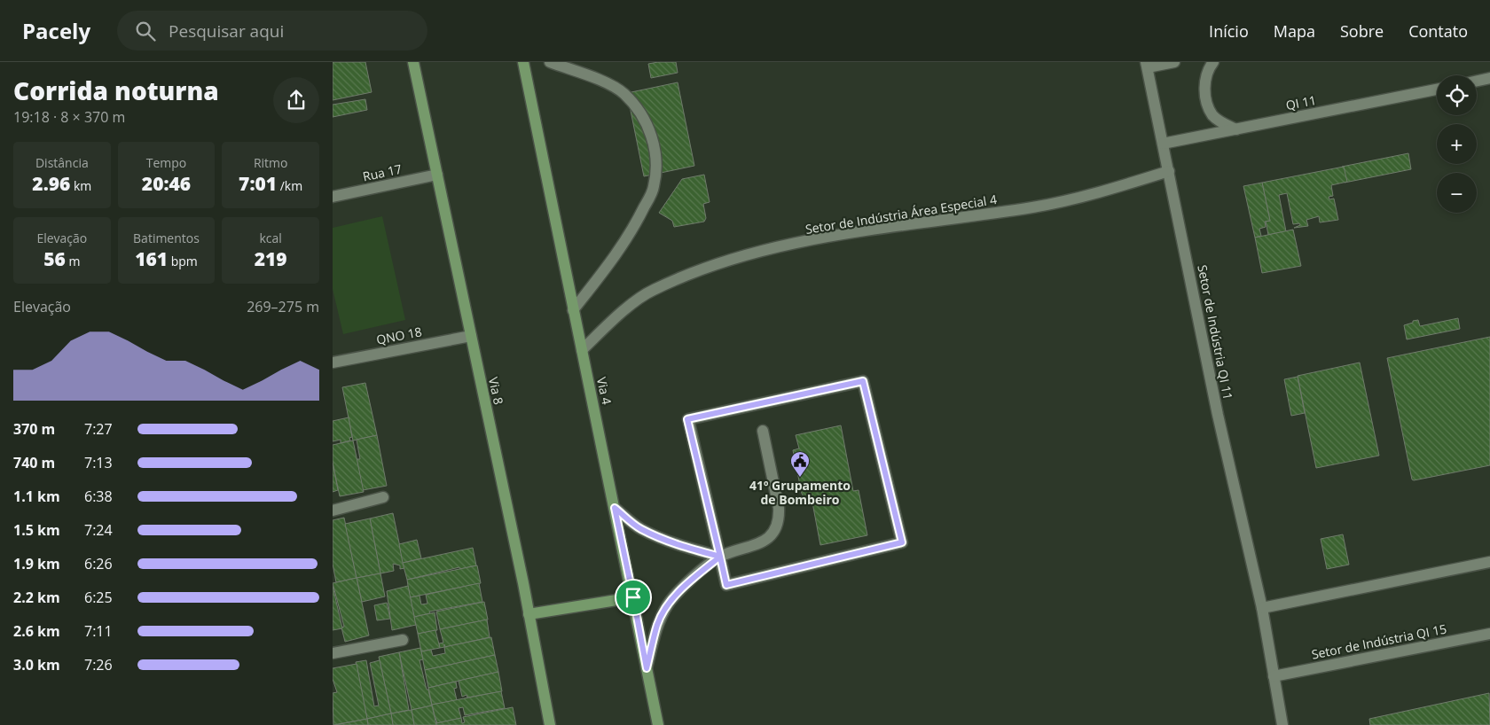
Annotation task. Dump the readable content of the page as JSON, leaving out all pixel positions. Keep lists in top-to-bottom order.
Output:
{
  "streets": {
    "main road": ["Via 8", "Via 4"],
    "street": [
      "QI 11",
      "Rua 17",
      "Setor de Indústria Área Especial 4",
      "Setor de Indústria QI 11",
      "QNO 18",
      "Setor de Indústria QI 15"
    ]
  },
  "crossings": [
    ["QI 11", "Setor de Indústria QI 11"],
    ["Rua 17", "Via 8"],
    ["Setor de Indústria Área Especial 4", "Setor de Indústria QI 11"],
    ["Setor de Indústria Área Especial 4", "Via 4"],
    ["Setor de Indústria QI 11", "Setor de Indústria QI 15"],
    ["QNO 18", "Via 8"]
  ],
  "places": {
    "public building": ["41º Grupamento de Bombeiro"]
  },
  "page": {
    "header": "Pacely",
    "search": "Pesquisar aqui",
    "nav": [
      "Início",
      "Mapa",
      "Sobre",
      "Contato"
    ],
    "heading": ["Corrida noturna", "19:18 · 8 × 370 m"],
    "map_buttons": ["+", "−"],
    "stats": [
      ["Distância", "2.96 km"],
      ["Tempo", "20:46"],
      ["Ritmo", "7:01 /km"],
      ["Elevação", "56 m"],
      ["Batimentos", "161 bpm"],
      ["kcal", "219"]
    ],
    "chart": ["Elevação", "269–275 m"],
    "list": [
      {
        "name": "370 m",
        "note": "7:27"
      },
      {
        "name": "740 m",
        "note": "7:13"
      },
      {
        "name": "1.1 km",
        "note": "6:38"
      },
      {
        "name": "1.5 km",
        "note": "7:24"
      },
      {
        "name": "1.9 km",
        "note": "6:26"
      },
      {
        "name": "2.2 km",
        "note": "6:25"
      },
      {
        "name": "2.6 km",
        "note": "7:11"
      },
      {
        "name": "3.0 km",
        "note": "7:26"
      }
    ]
  }
}
